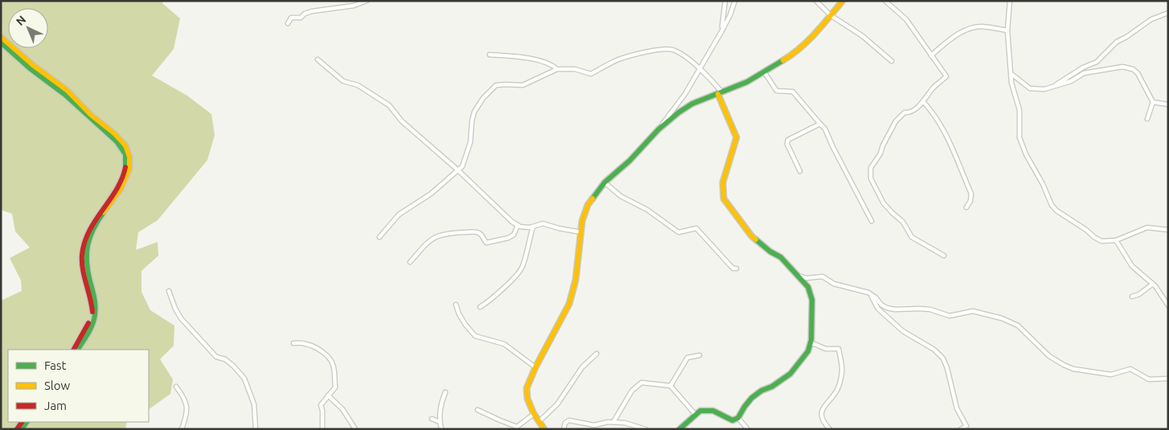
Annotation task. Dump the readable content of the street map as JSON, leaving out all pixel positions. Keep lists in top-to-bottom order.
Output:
{
  "legend": ["Fast", "Slow", "Jam"],
  "north": "top left"
}
